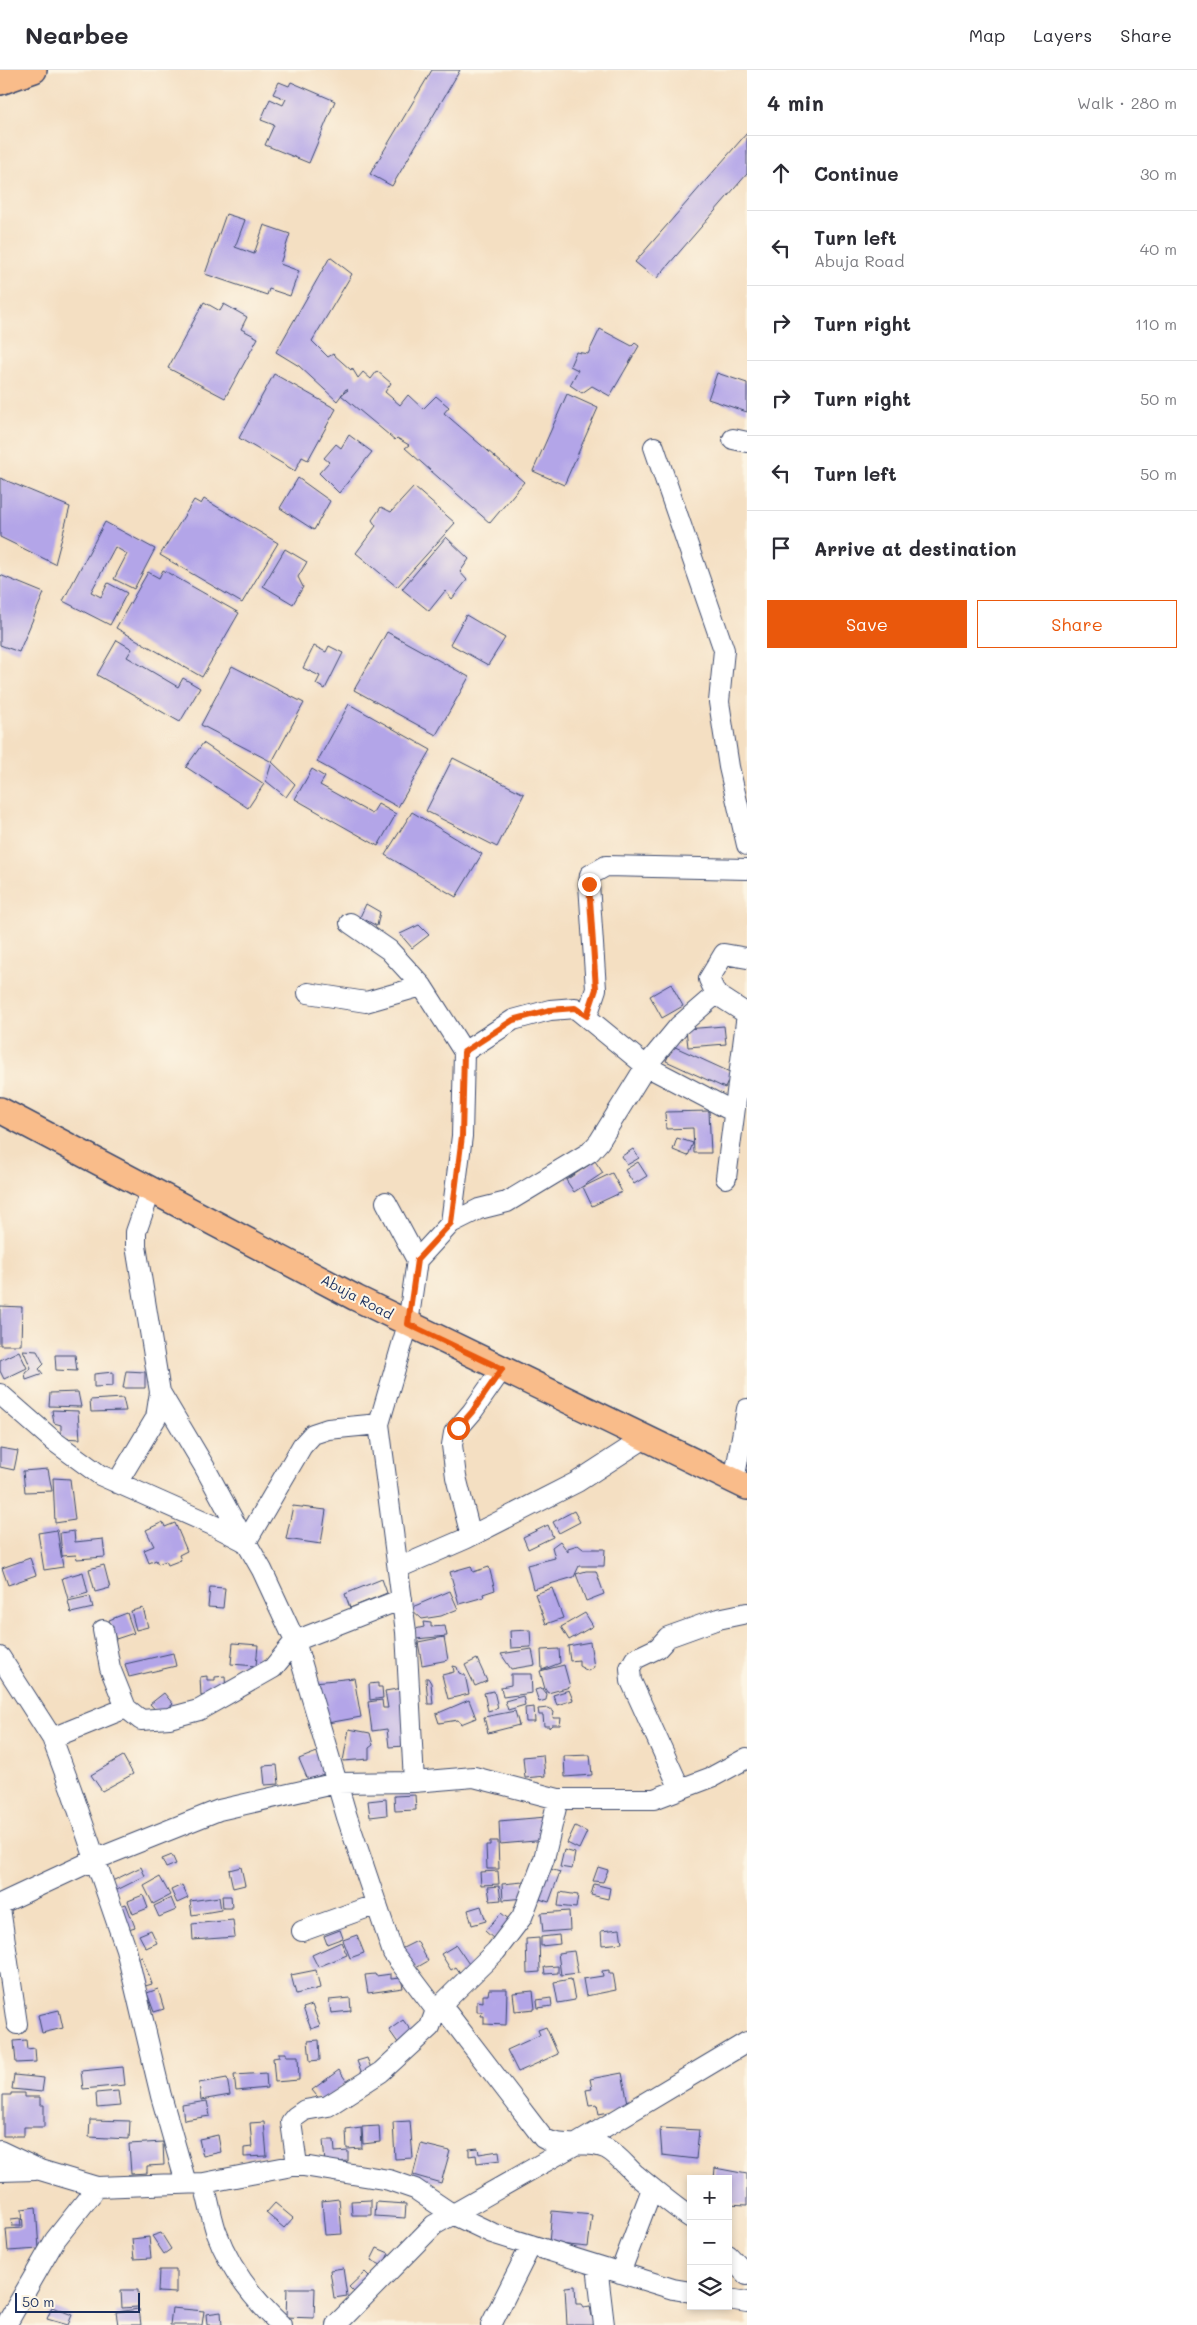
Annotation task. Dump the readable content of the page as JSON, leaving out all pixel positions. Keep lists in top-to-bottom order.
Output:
{
  "streets": {
    "main road": ["Abuja Road"]
  },
  "scale_bar": "50 m",
  "page": {
    "header": "Nearbee",
    "nav": ["Map", "Layers", "Share"],
    "heading": ["4 min", "Walk · 280 m"],
    "list": [
      ["Continue", "30 m"],
      ["Turn left", "Abuja Road", "40 m"],
      ["Turn right", "110 m"],
      ["Turn right", "50 m"],
      ["Turn left", "50 m"],
      "Arrive at destination"
    ],
    "buttons": ["Save", "Share"],
    "map_buttons": ["+", "−"],
    "scale": "50 m"
  }
}
